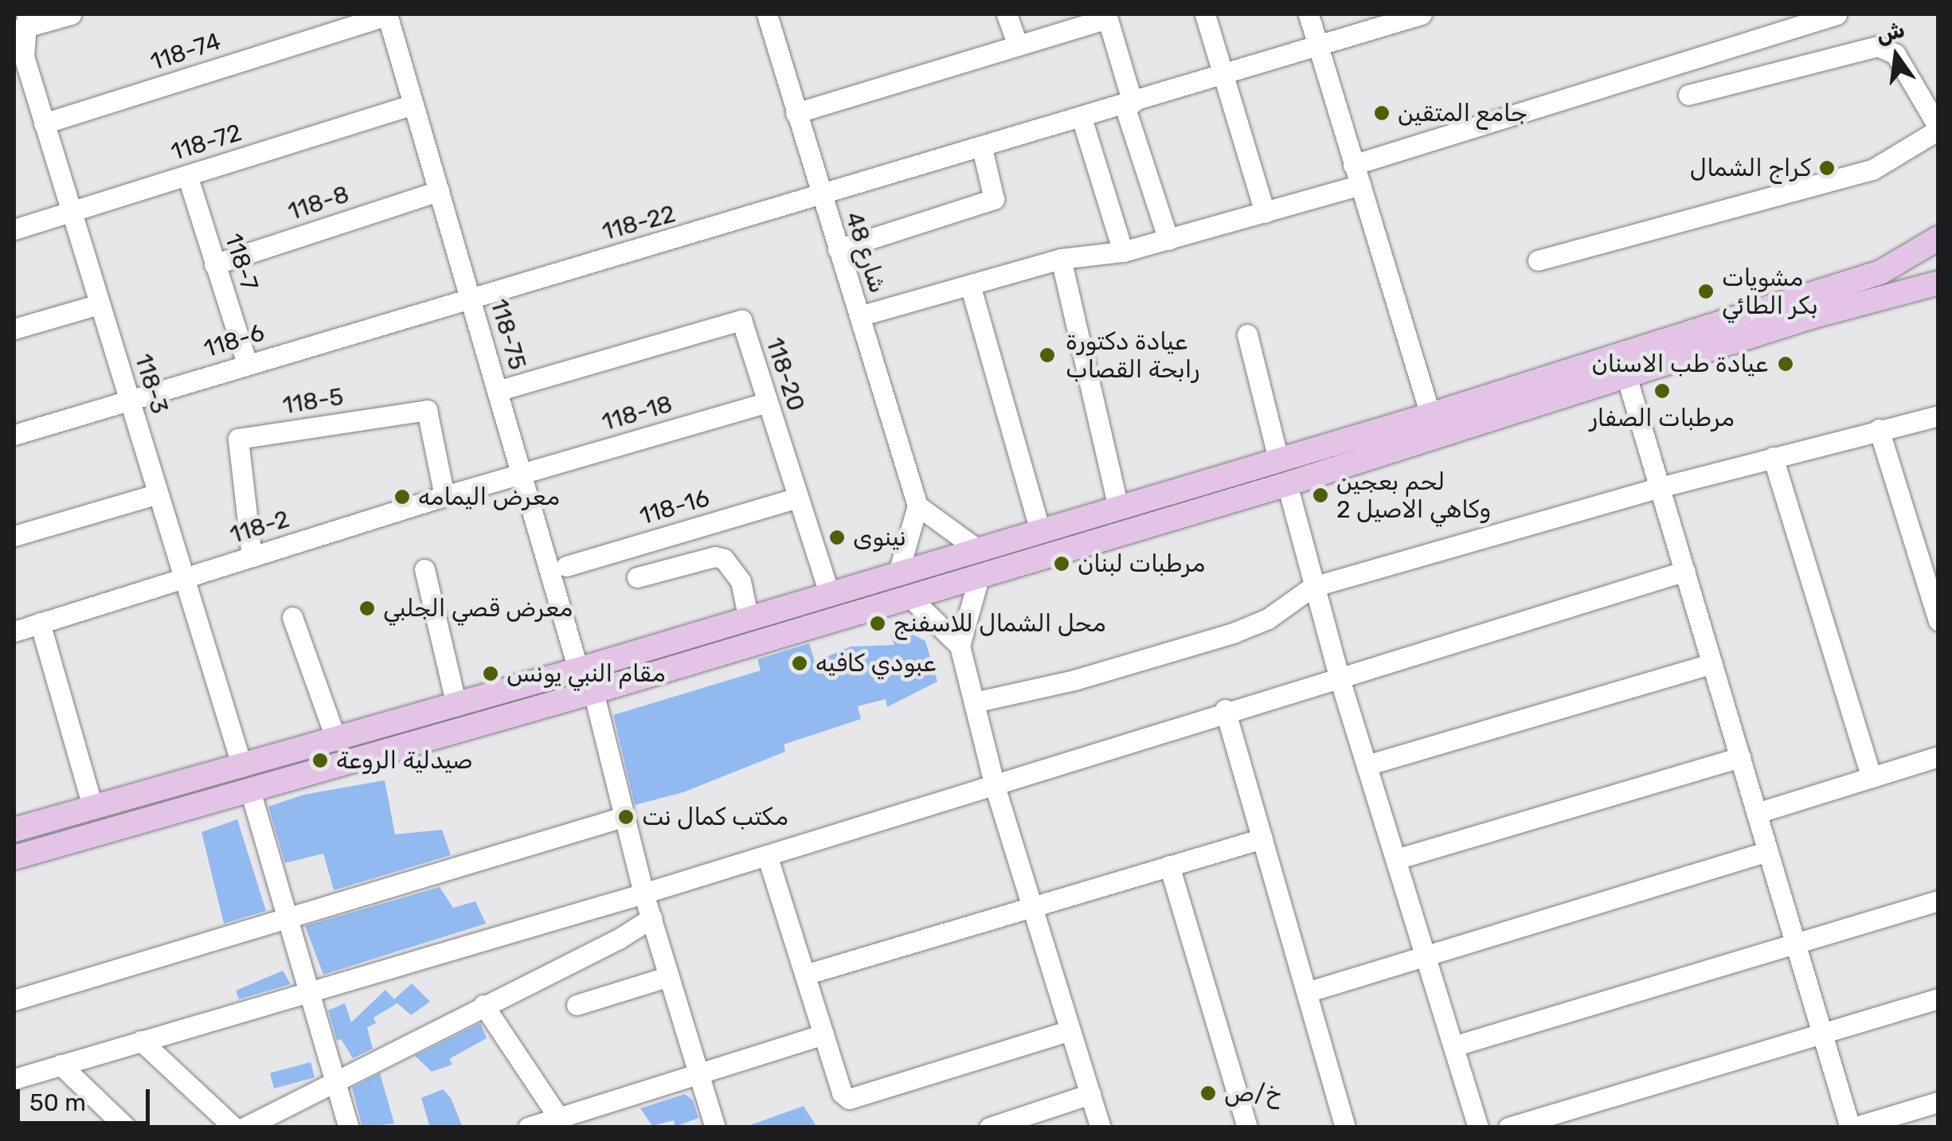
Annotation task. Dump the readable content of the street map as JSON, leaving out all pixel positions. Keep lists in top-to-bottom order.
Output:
{
  "streets": {
    "street": [
      "118-74",
      "118-72",
      "118-8",
      "118-22",
      "شارع 48",
      "118-7",
      "118-75",
      "118-6",
      "118-20",
      "118-3",
      "118-5",
      "118-18",
      "118-16",
      "118-2"
    ]
  },
  "crossings": [
    ["118-74", "118-75"],
    ["118-74", "118-3"],
    ["118-72", "118-7"],
    ["118-72", "118-75"],
    ["118-72", "118-3"],
    ["118-8", "118-7"],
    ["118-8", "118-75"],
    ["118-22", "شارع 48"],
    ["118-22", "118-75"],
    ["118-22", "118-6"],
    ["118-7", "118-6"],
    ["118-75", "118-6"],
    ["118-75", "118-20"],
    ["118-75", "118-18"],
    ["118-75", "118-2"],
    ["118-6", "118-3"],
    ["118-20", "118-18"],
    ["118-20", "118-16"],
    ["118-3", "118-2"],
    ["118-5", "118-2"],
    ["118-18", "118-2"]
  ],
  "places": [
    "جامع المتقين",
    "كراج الشمال",
    "مشويات بكر الطائي",
    "عيادة دكتورة رابحة القصاب",
    "عيادة طب الاسنان",
    "مرطبات الصفار",
    "لحم بعجين وكاهي الاصيل 2",
    "معرض اليمامه",
    "نينوى",
    "مرطبات لبنان",
    "معرض قصي الجلبي",
    "محل الشمال للاسفنج",
    "عبودي كافيه",
    "مقام النبي يونس",
    "صيدلية الروعة",
    "مكتب كمال نت",
    "خ/ص"
  ],
  "scale_bar": "50 m",
  "north": "top"
}
